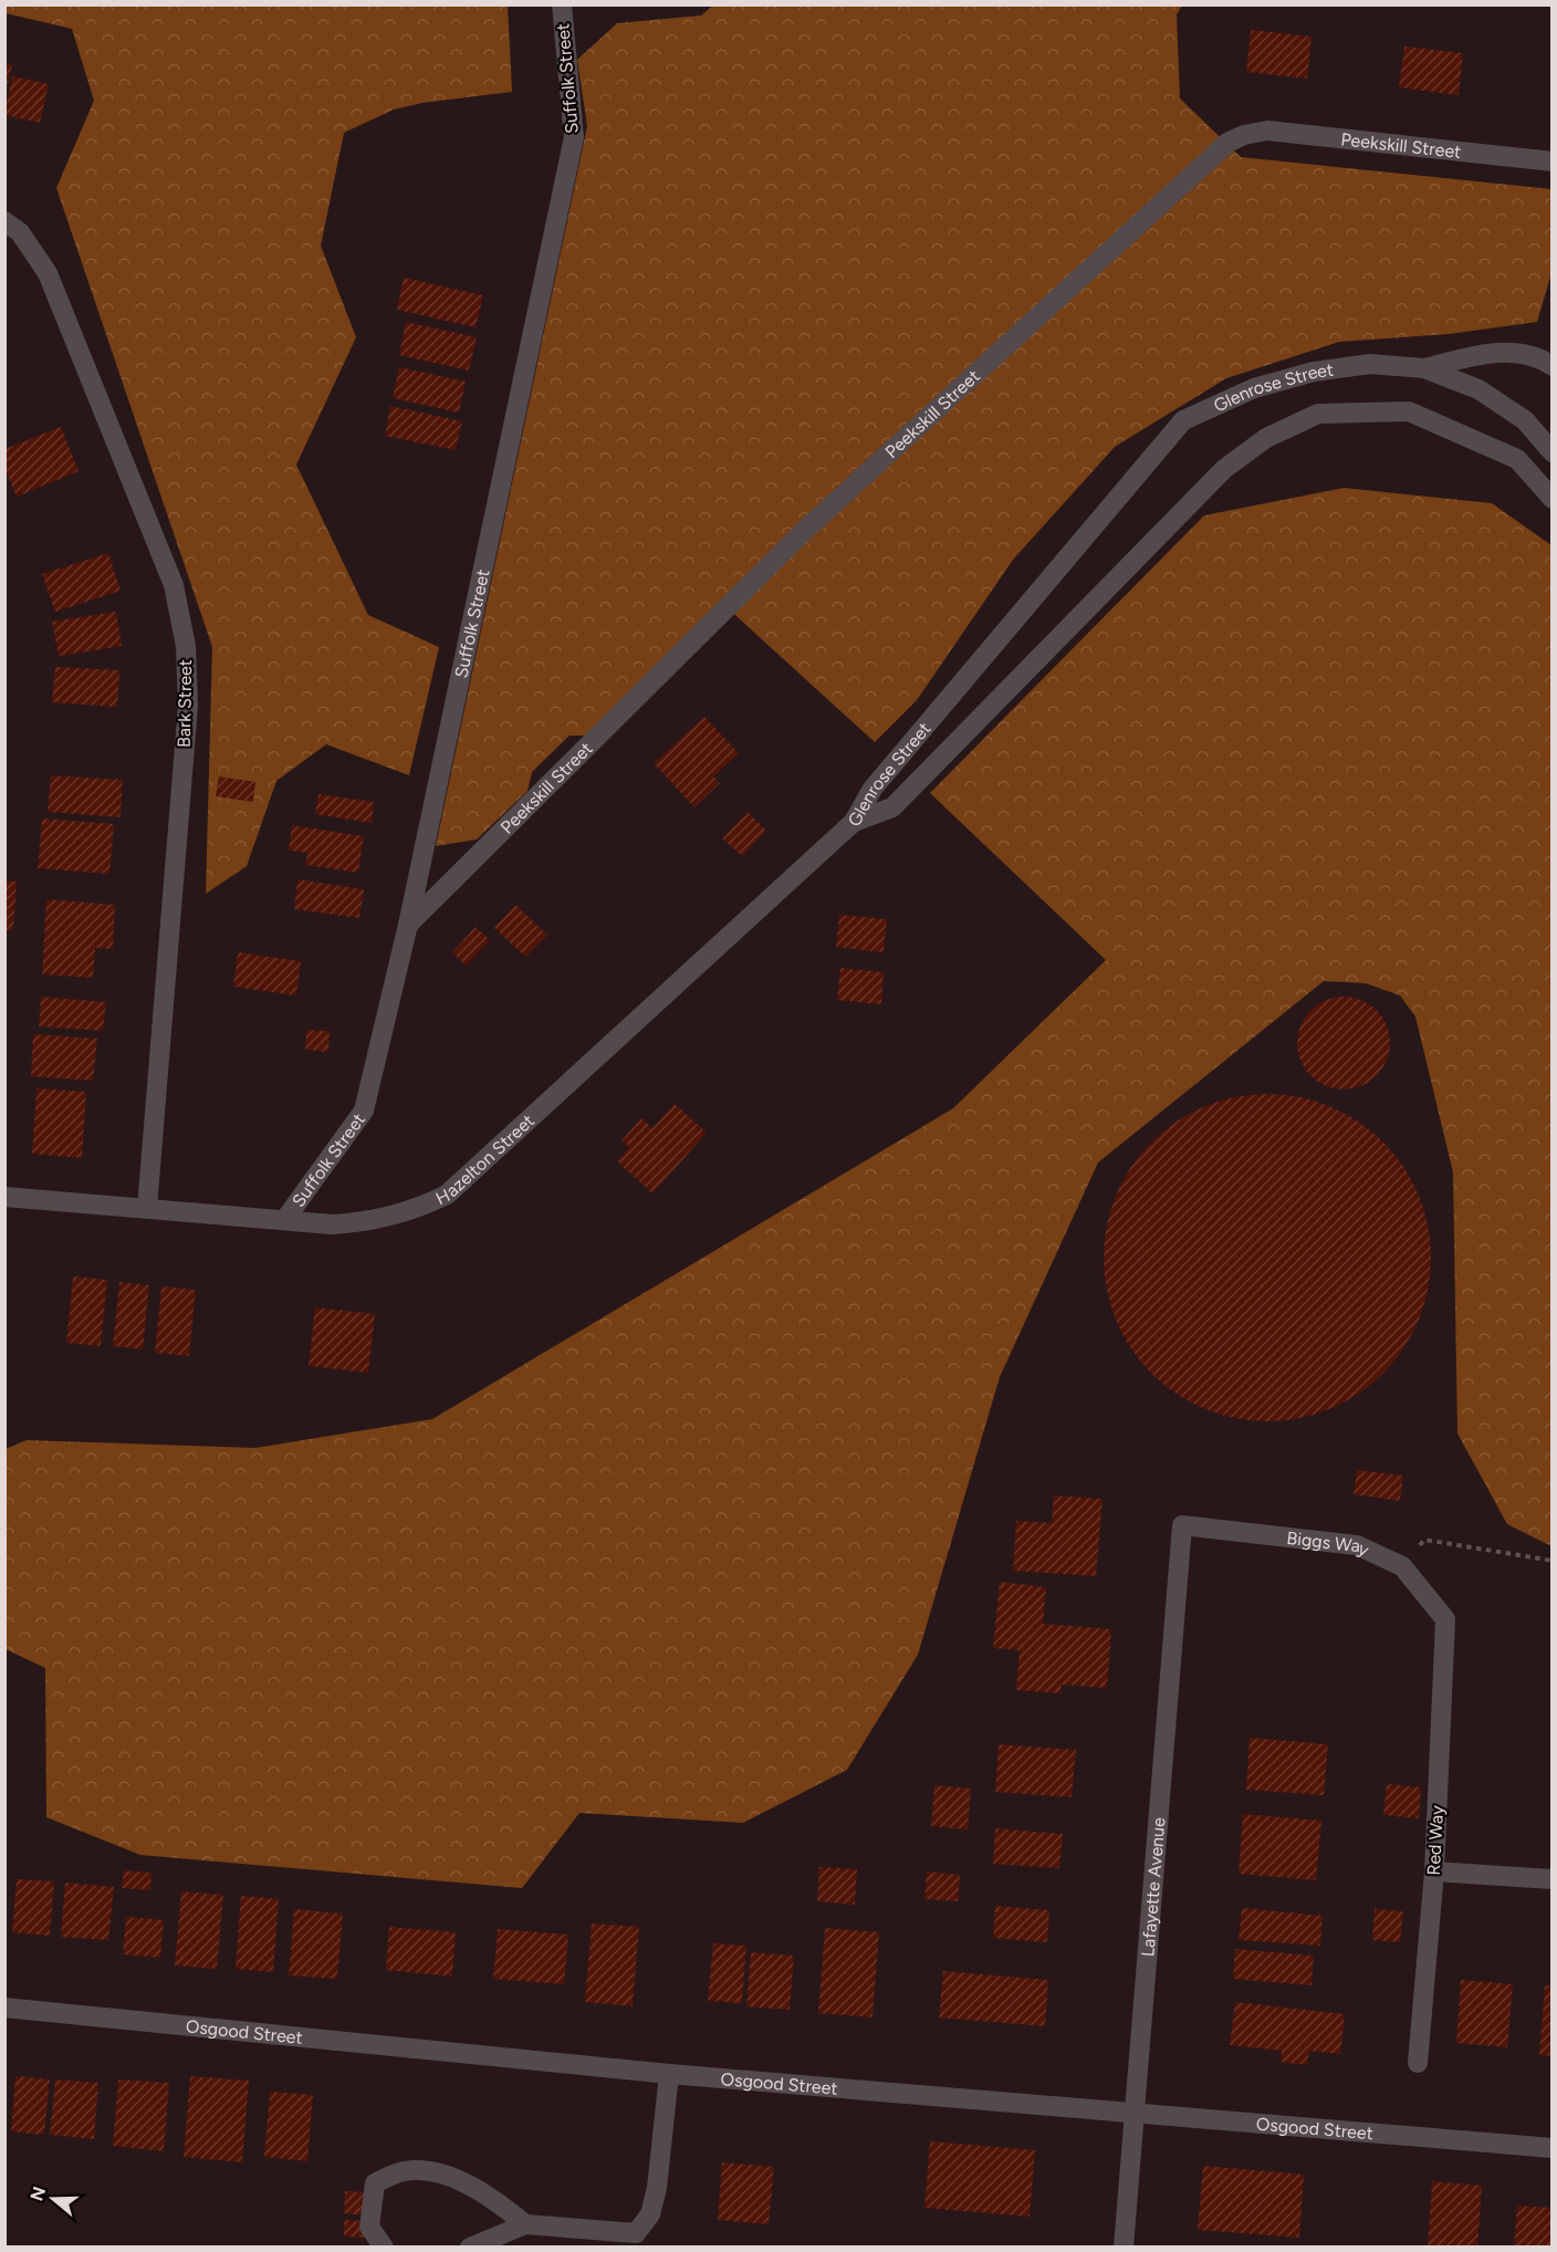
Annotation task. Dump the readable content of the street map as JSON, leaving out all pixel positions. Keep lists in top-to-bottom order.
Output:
{
  "streets": {
    "street": [
      "Suffolk Street",
      "Peekskill Street",
      "Glenrose Street",
      "Bark Street",
      "Hazelton Street",
      "Biggs Way",
      "Red Way",
      "Lafayette Avenue",
      "Osgood Street"
    ]
  },
  "crossings": [
    ["Suffolk Street", "Peekskill Street"],
    ["Suffolk Street", "Hazelton Street"],
    ["Glenrose Street", "Hazelton Street"],
    ["Bark Street", "Hazelton Street"],
    ["Biggs Way", "Red Way"],
    ["Biggs Way", "Lafayette Avenue"],
    ["Lafayette Avenue", "Osgood Street"]
  ],
  "north": "left"
}
